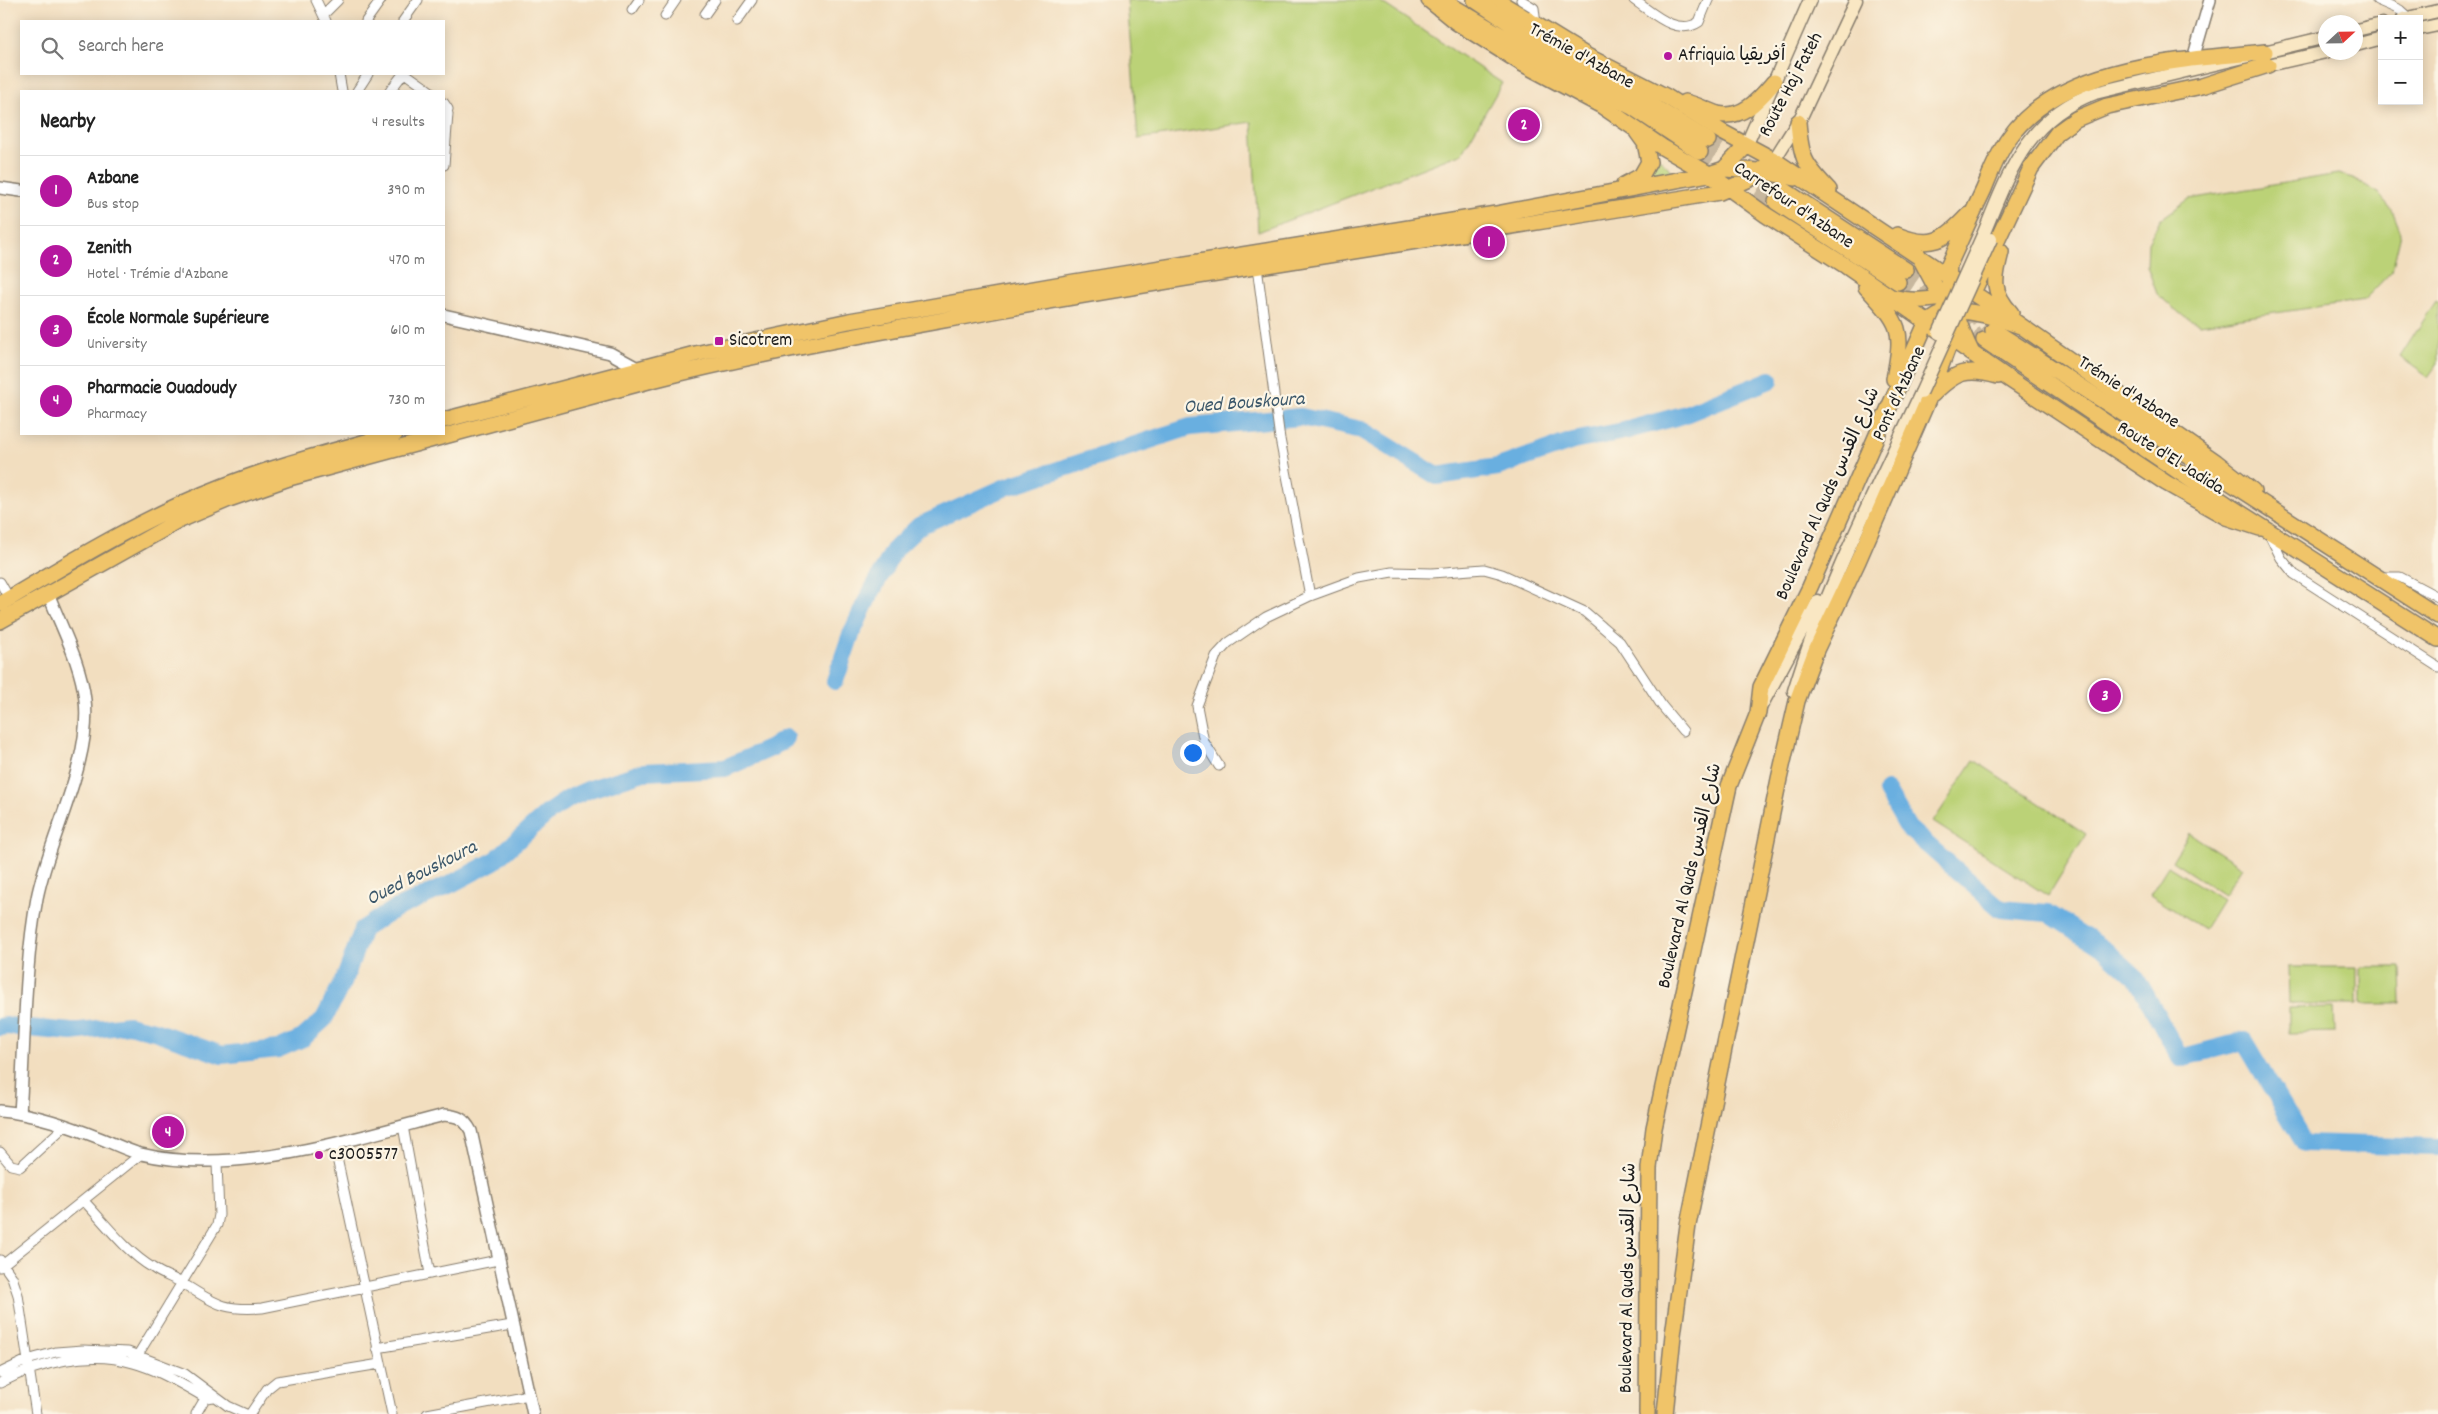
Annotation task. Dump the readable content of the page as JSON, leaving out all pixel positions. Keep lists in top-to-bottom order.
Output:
{
  "streets": {
    "main road": [
      "Trémie d'Azbane",
      "Route Haj Fateh",
      "Carrefour d'Azbane",
      "Pont d'Azbane",
      "Route d'El Jadida",
      "Boulevard Al Quds شارع القدس"
    ]
  },
  "crossings": [
    ["Trémie d'Azbane", "Route d'El Jadida"],
    ["Route Haj Fateh", "Carrefour d'Azbane"],
    ["Carrefour d'Azbane", "Route d'El Jadida"],
    ["Route d'El Jadida", "Boulevard Al Quds شارع القدس"]
  ],
  "water": ["Oued Bouskoura"],
  "places": {
    "other": ["Afriquia أفريقيا", "c3005577"],
    "transit": ["Sicotrem"]
  },
  "north": "right",
  "page": {
    "map_buttons": ["+", "−"],
    "search": "Search here",
    "heading": ["Nearby", "4 results"],
    "pins": [
      "2",
      "1",
      "3",
      "4"
    ],
    "list": [
      {
        "mark": "1",
        "name": "Azbane",
        "note": "Bus stop",
        "value": "390 m"
      },
      {
        "mark": "2",
        "name": "Zenith",
        "note": "Hotel · Trémie d'Azbane",
        "value": "470 m"
      },
      {
        "mark": "3",
        "name": "École Normale Supérieure",
        "note": "University",
        "value": "610 m"
      },
      {
        "mark": "4",
        "name": "Pharmacie Ouadoudy",
        "note": "Pharmacy",
        "value": "730 m"
      }
    ]
  }
}
